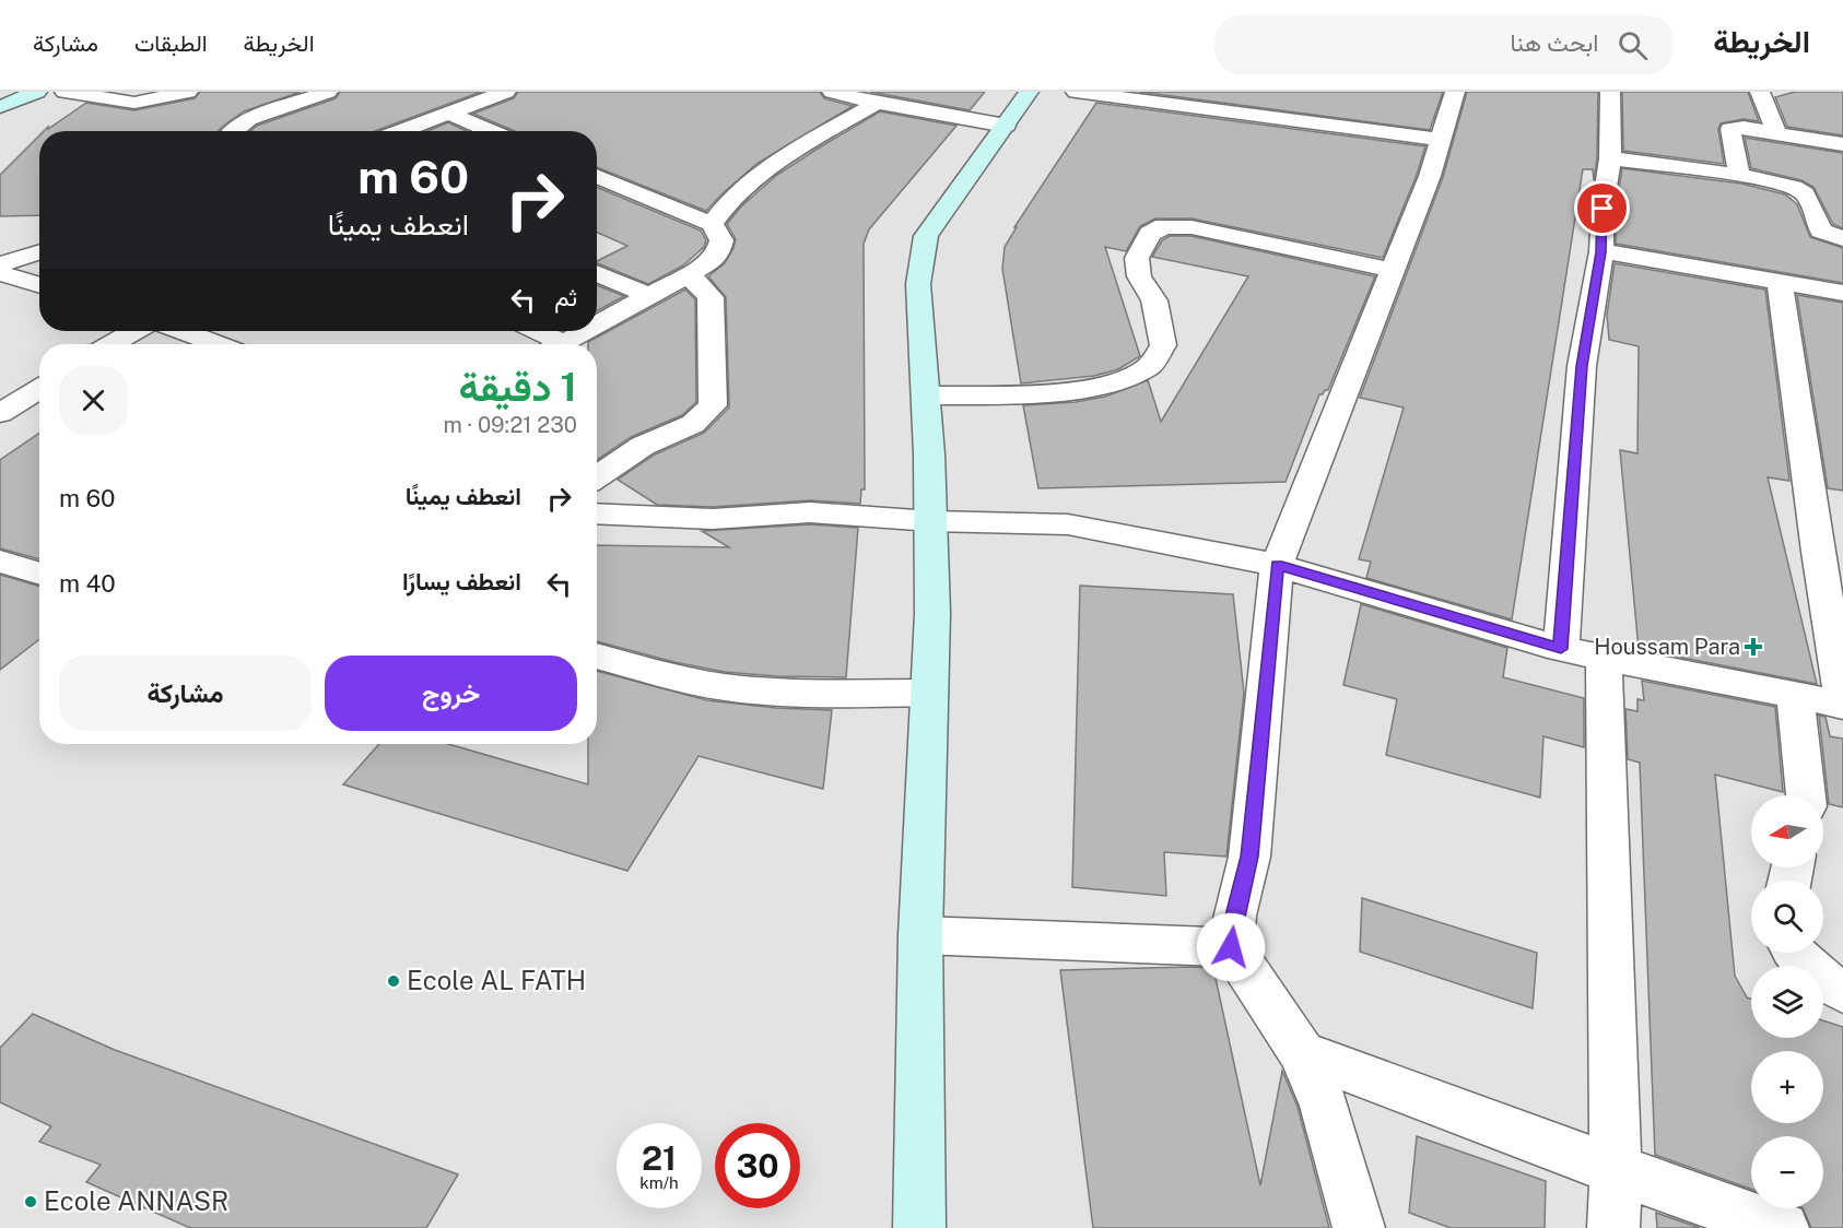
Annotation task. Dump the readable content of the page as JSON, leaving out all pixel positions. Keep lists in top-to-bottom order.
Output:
{
  "places": {
    "health": ["Houssam Para"],
    "other": ["Ecole AL FATH", "Ecole ANNASR"]
  },
  "north": "left",
  "page": {
    "header": "الخريطة",
    "search": "ابحث هنا",
    "nav": ["الخريطة", "الطبقات", "مشاركة"],
    "turn": ["60 m", "انعطف يمينًا"],
    "then": "ثم",
    "heading": ["1 دقيقة", "230 m · 09:21"],
    "list": [
      {
        "name": "انعطف يمينًا",
        "value": "60 m"
      },
      {
        "name": "انعطف يسارًا",
        "value": "40 m"
      }
    ],
    "buttons": ["خروج", "مشاركة"],
    "map_buttons": ["+", "−"],
    "speed": "21 km/h",
    "limit": "30"
  }
}
